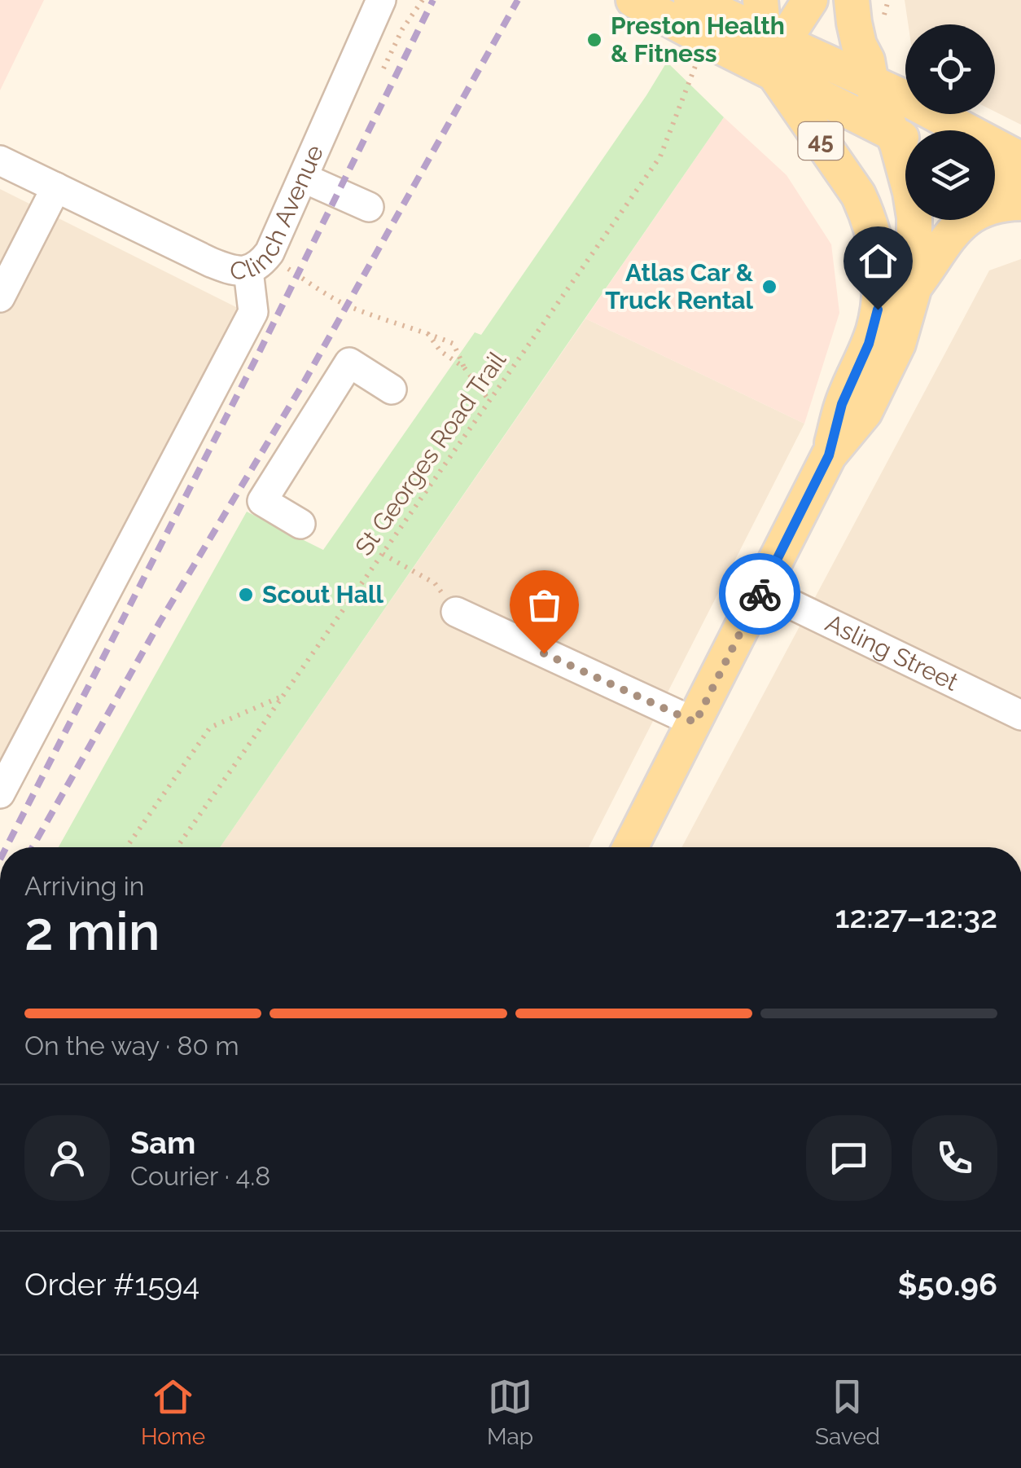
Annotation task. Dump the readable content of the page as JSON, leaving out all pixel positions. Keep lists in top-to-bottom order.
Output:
{
  "streets": {
    "main road": ["45"],
    "street": ["Clinch Avenue", "Asling Street"],
    "path": ["St Georges Road Trail"]
  },
  "crossings": [
    ["45", "Asling Street"]
  ],
  "places": ["Preston Health & Fitness", "Atlas Car & Truck Rental", "Scout Hall"],
  "page": {
    "heading": ["2 min", "Arriving in", "12:27–12:32"],
    "panel": [
      "Sam",
      "Courier · 4.8",
      "Order #1594",
      "$50.96"
    ],
    "bar": "On the way · 80 m",
    "tabs": ["Home", "Map", "Saved"]
  }
}
